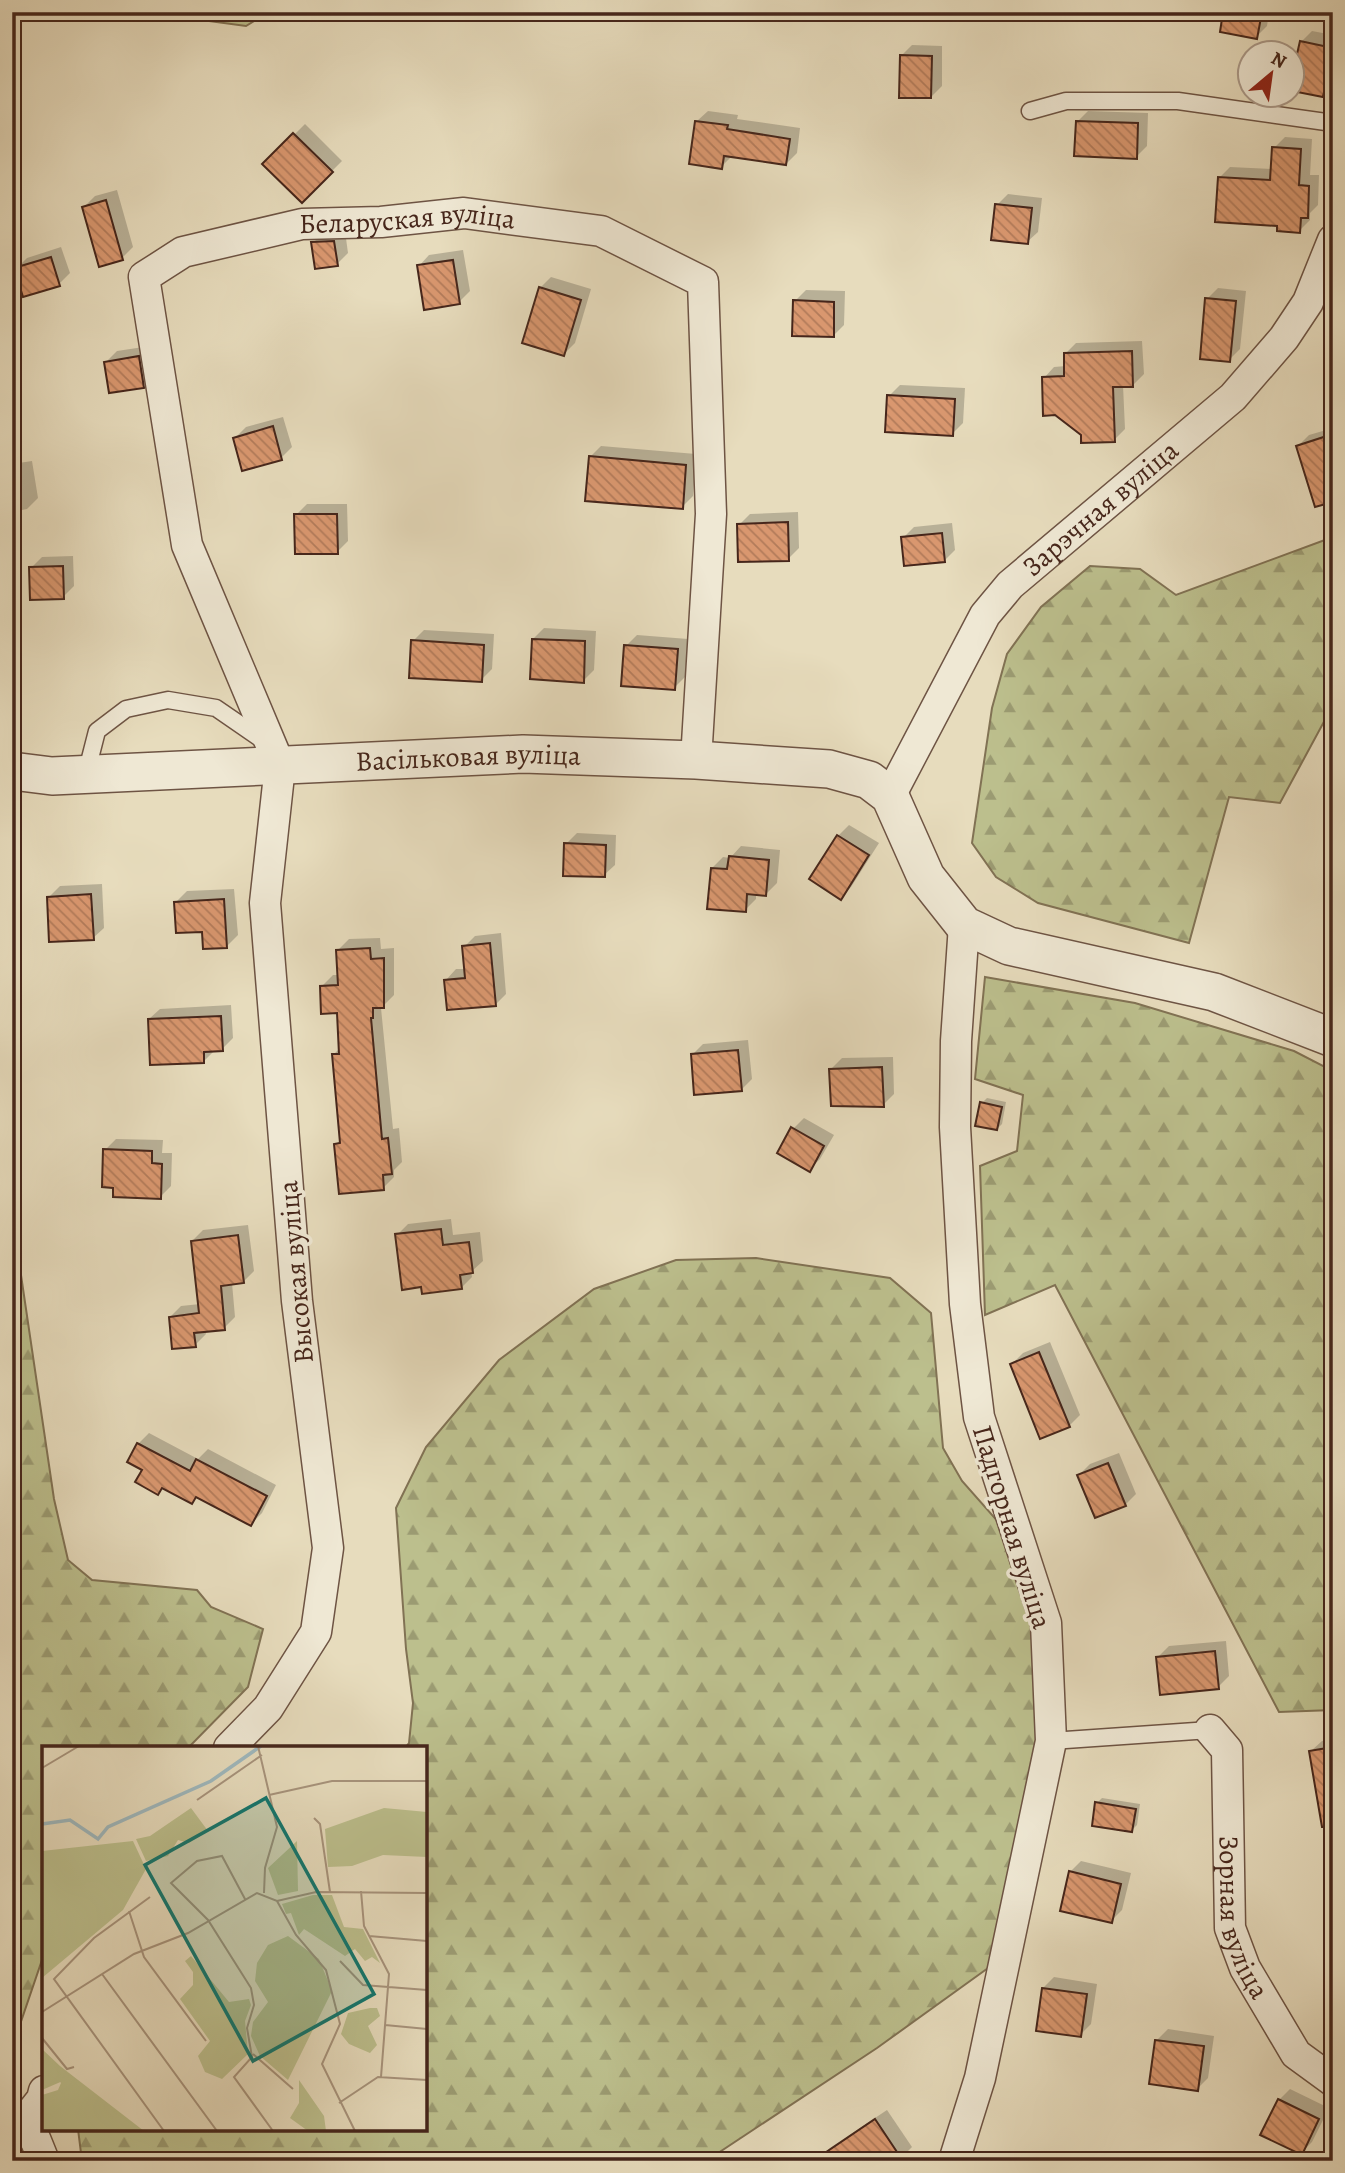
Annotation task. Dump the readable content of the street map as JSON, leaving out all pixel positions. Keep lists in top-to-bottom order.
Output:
{
  "streets": {
    "street": [
      "Беларуская вуліца",
      "Зарэчная вуліца",
      "Васільковая вуліца",
      "Высокая вуліца",
      "Падгорная вуліца",
      "Зорная вуліца"
    ]
  },
  "crossings": [
    ["Беларуская вуліца", "Васільковая вуліца"],
    ["Беларуская вуліца", "Высокая вуліца"],
    ["Зарэчная вуліца", "Васільковая вуліца"],
    ["Васільковая вуліца", "Высокая вуліца"]
  ],
  "north": "top right"
}
